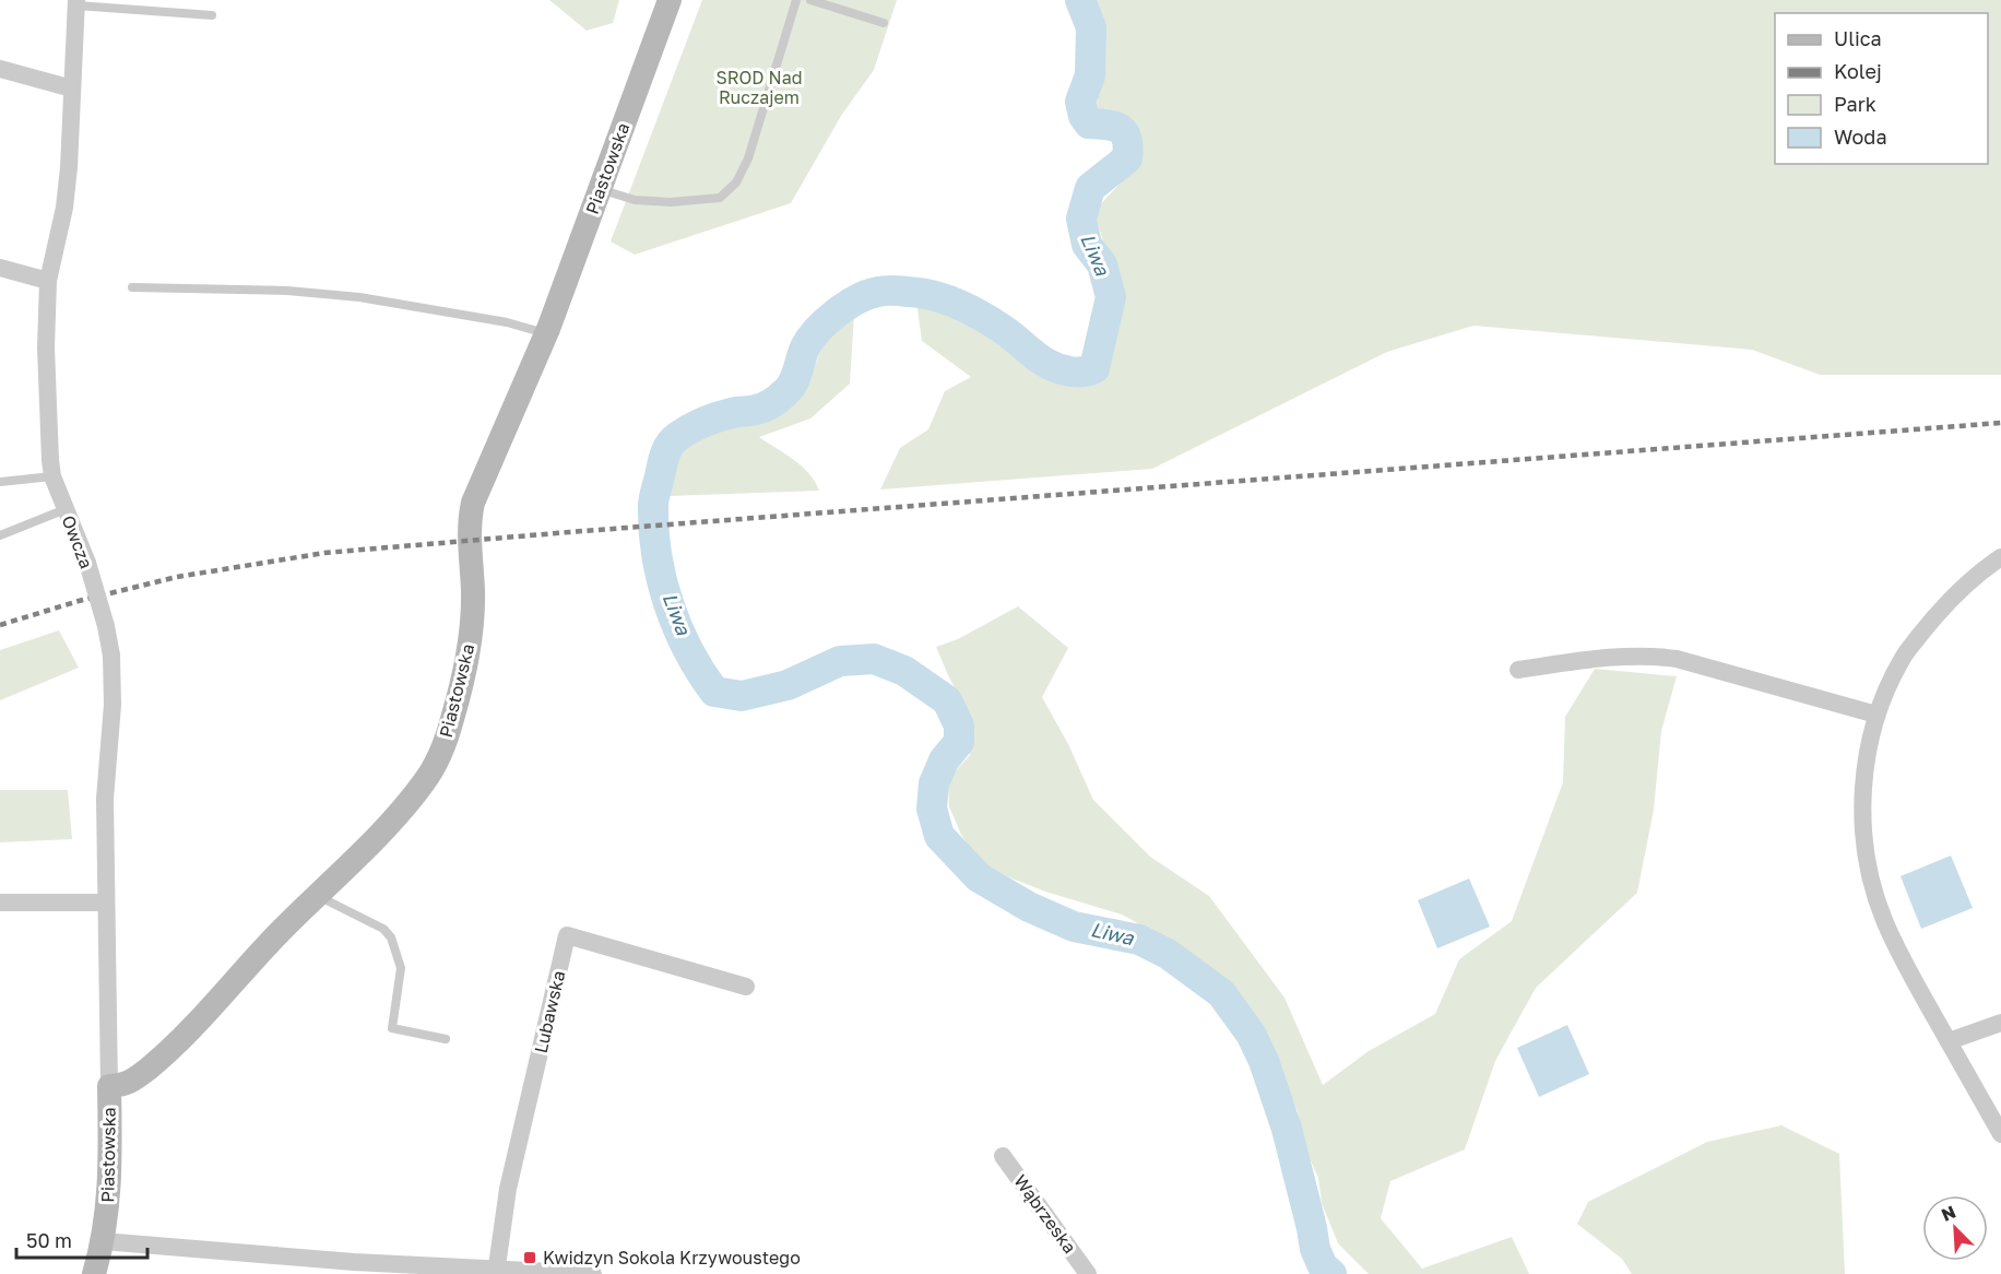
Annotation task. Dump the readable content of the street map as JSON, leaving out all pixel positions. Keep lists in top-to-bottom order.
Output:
{
  "streets": {
    "street": [
      "Piastowska",
      "Owcza",
      "Lubawska",
      "Wąbrzeska"
    ]
  },
  "crossings": [
    ["Piastowska", "Owcza"]
  ],
  "water": ["Liwa"],
  "parks": ["SROD Nad Ruczajem"],
  "places": {
    "transit": ["Kwidzyn Sokola Krzywoustego"]
  },
  "legend": [
    "Ulica",
    "Kolej",
    "Park",
    "Woda"
  ],
  "scale_bar": "50 m",
  "north": "top left"
}
